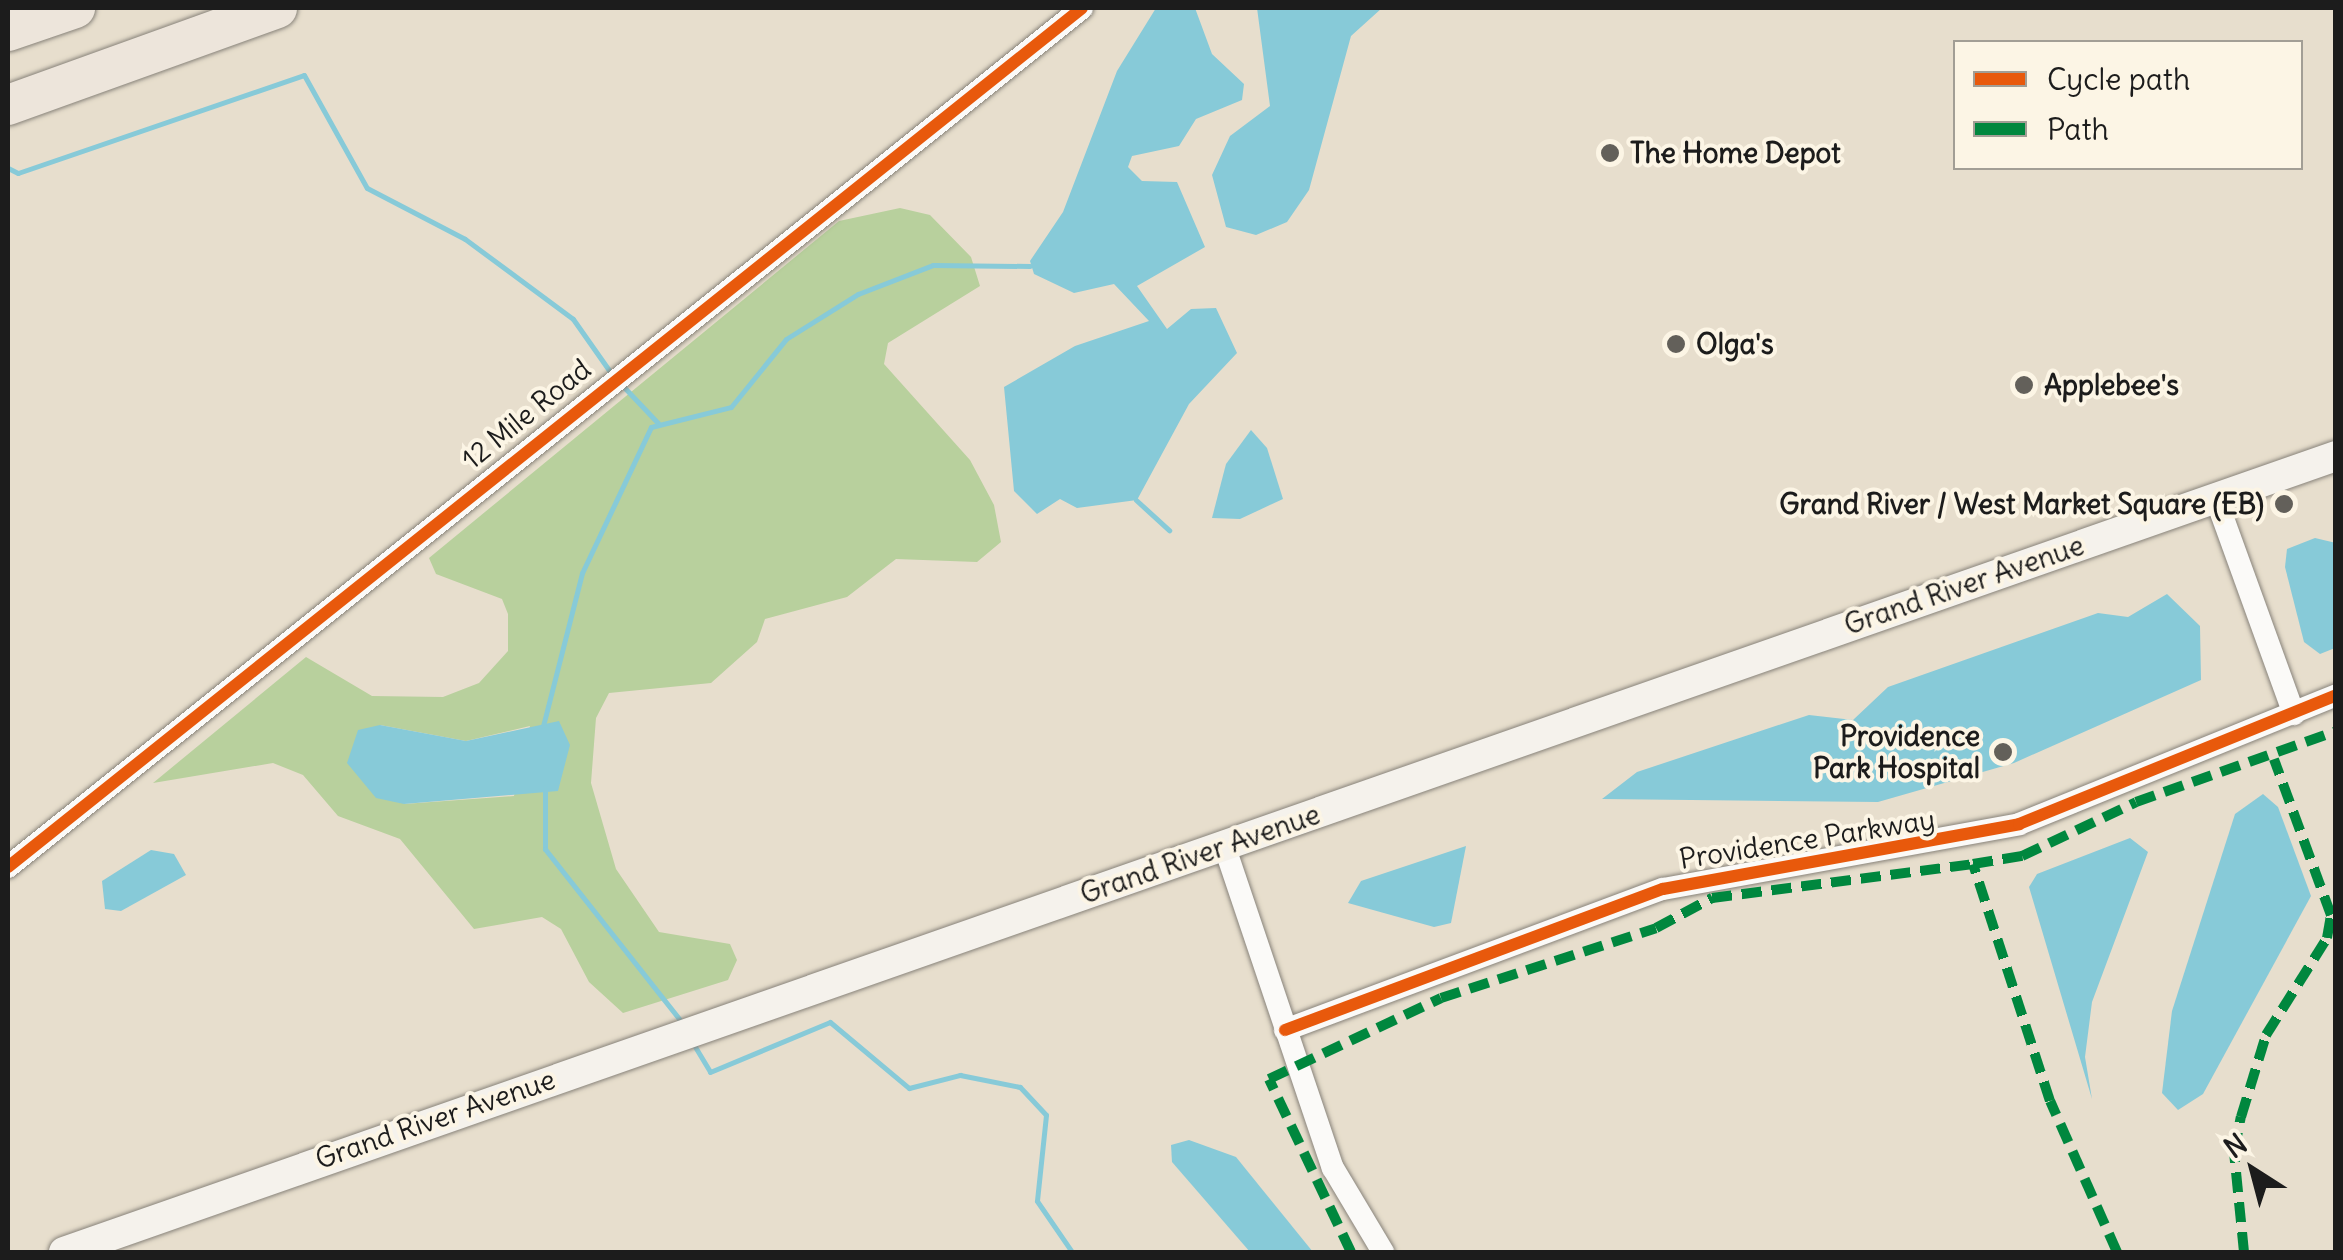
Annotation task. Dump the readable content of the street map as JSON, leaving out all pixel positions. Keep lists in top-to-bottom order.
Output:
{
  "streets": {
    "main road": ["Grand River Avenue"],
    "street": ["12 Mile Road", "Providence Parkway"]
  },
  "places": [
    "The Home Depot",
    "Olga's",
    "Applebee's",
    "Grand River / West Market Square (EB)",
    "Providence Park Hospital"
  ],
  "legend": ["Cycle path", "Path"],
  "north": "top left"
}
